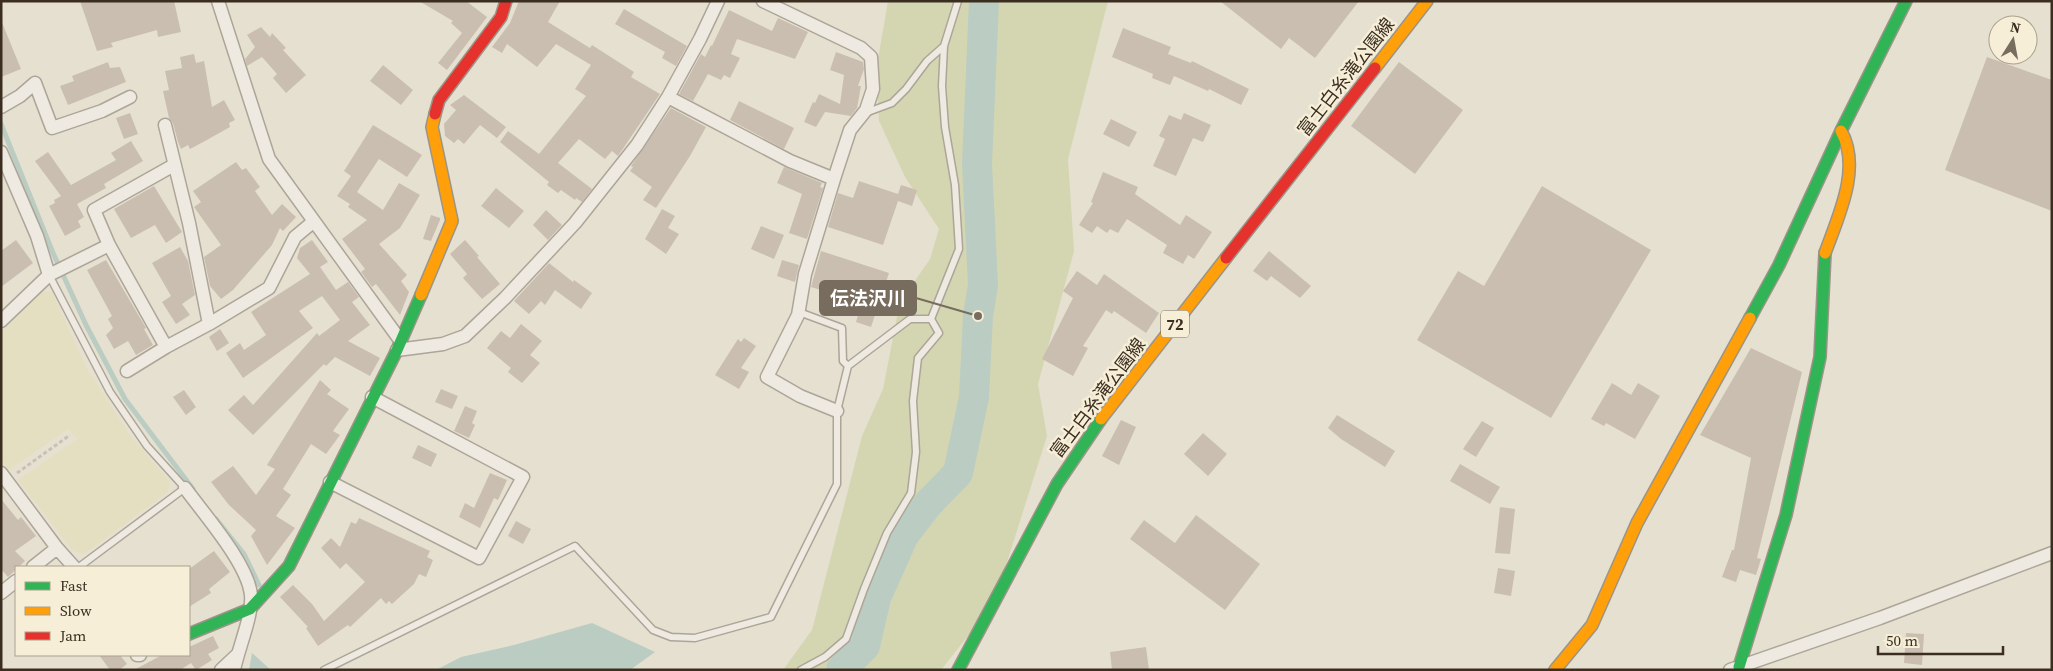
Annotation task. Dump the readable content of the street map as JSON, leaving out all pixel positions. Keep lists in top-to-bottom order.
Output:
{
  "streets": {
    "street": ["富士白糸滝公園線", "72"]
  },
  "places": ["伝法沢川"],
  "legend": ["Fast", "Slow", "Jam"],
  "scale_bar": "50 m",
  "north": "top"
}
